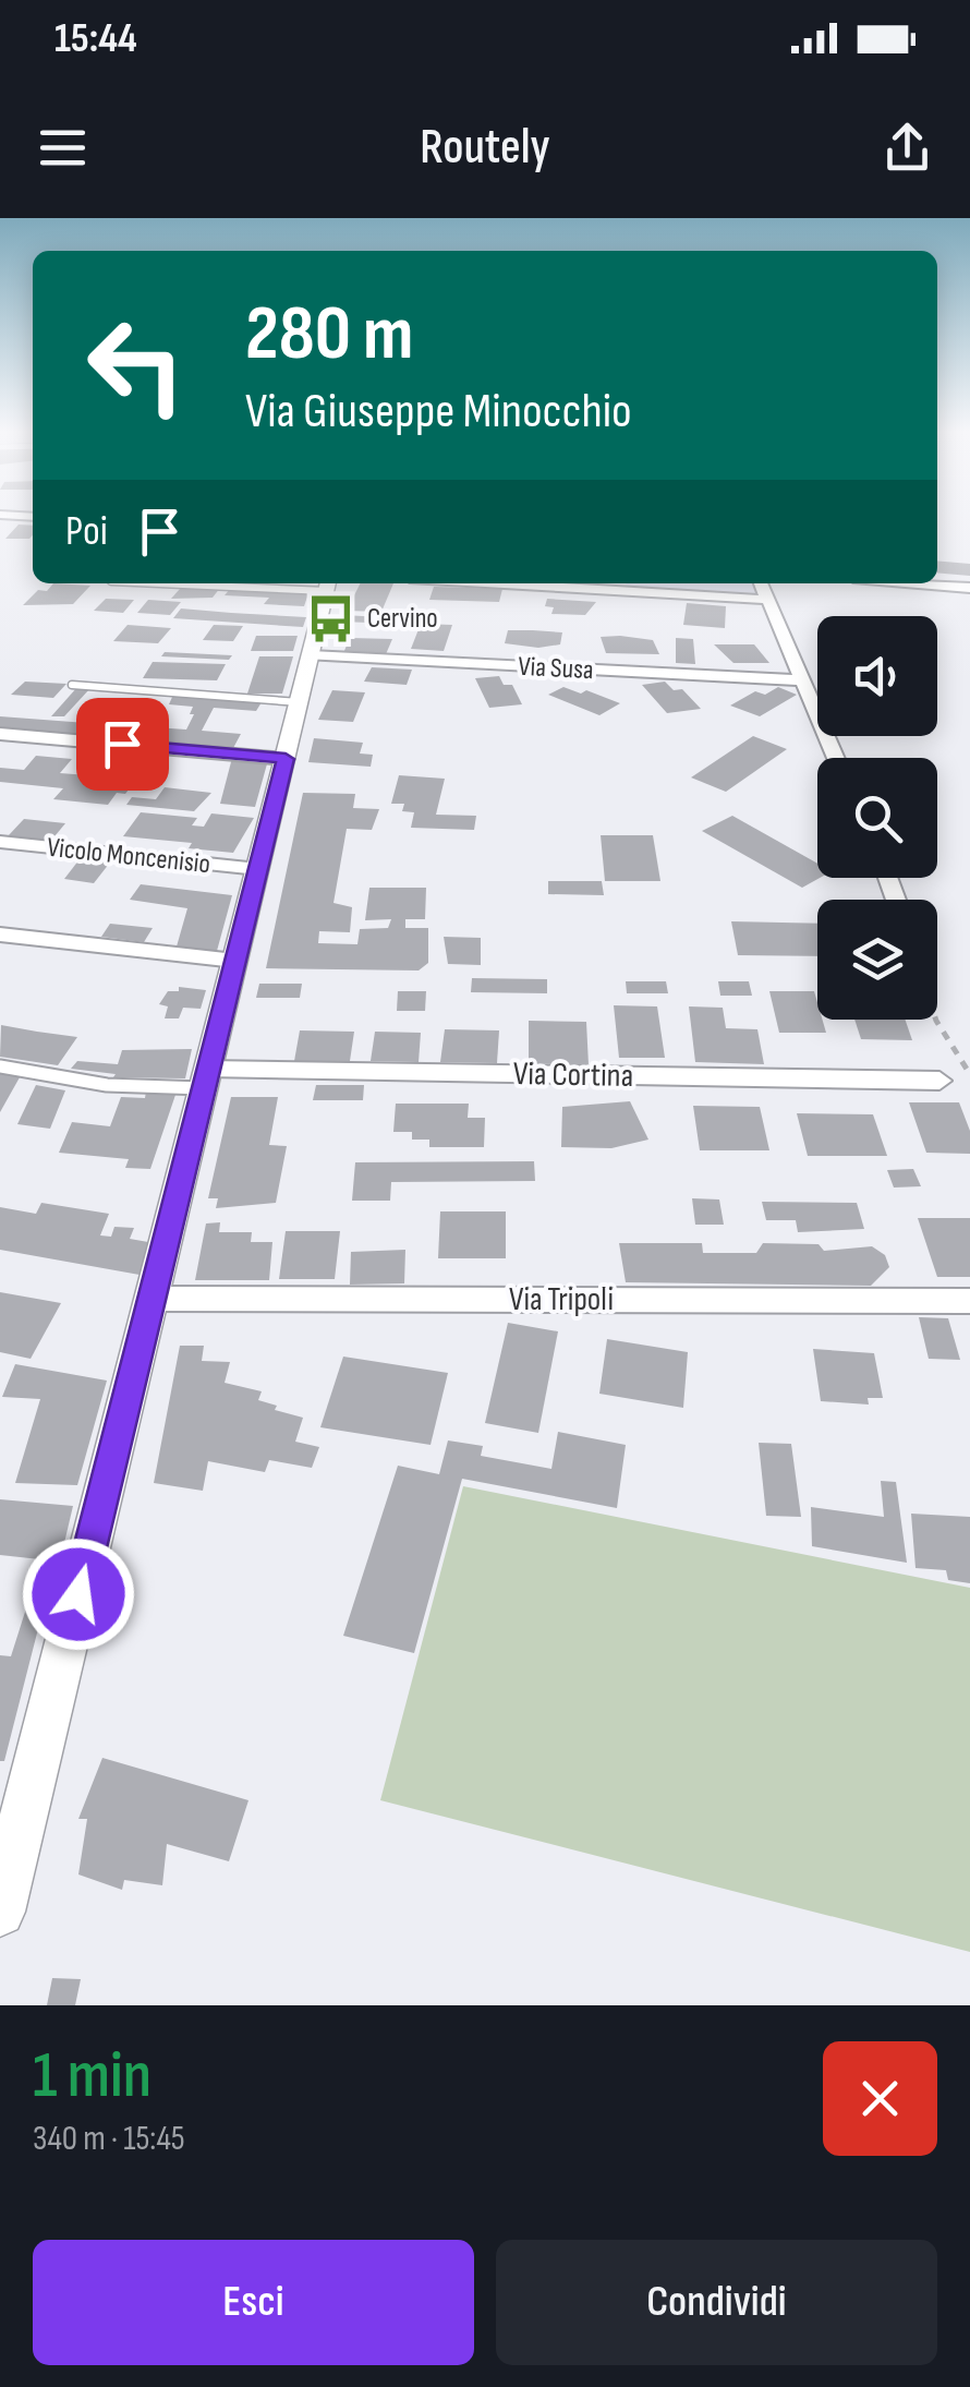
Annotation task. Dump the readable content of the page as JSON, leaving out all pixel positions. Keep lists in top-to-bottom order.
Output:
{
  "streets": {
    "street": [
      "Via Susa",
      "Vicolo Moncenisio",
      "Via Cortina",
      "Via Tripoli"
    ]
  },
  "places": {
    "bus stop": ["Cervino"]
  },
  "page": {
    "status": "15:44",
    "header": "Routely",
    "turn": ["280 m", "Via Giuseppe Minocchio"],
    "then": "Poi",
    "heading": ["1 min", "340 m · 15:45"],
    "buttons": ["Esci", "Condividi"]
  }
}
